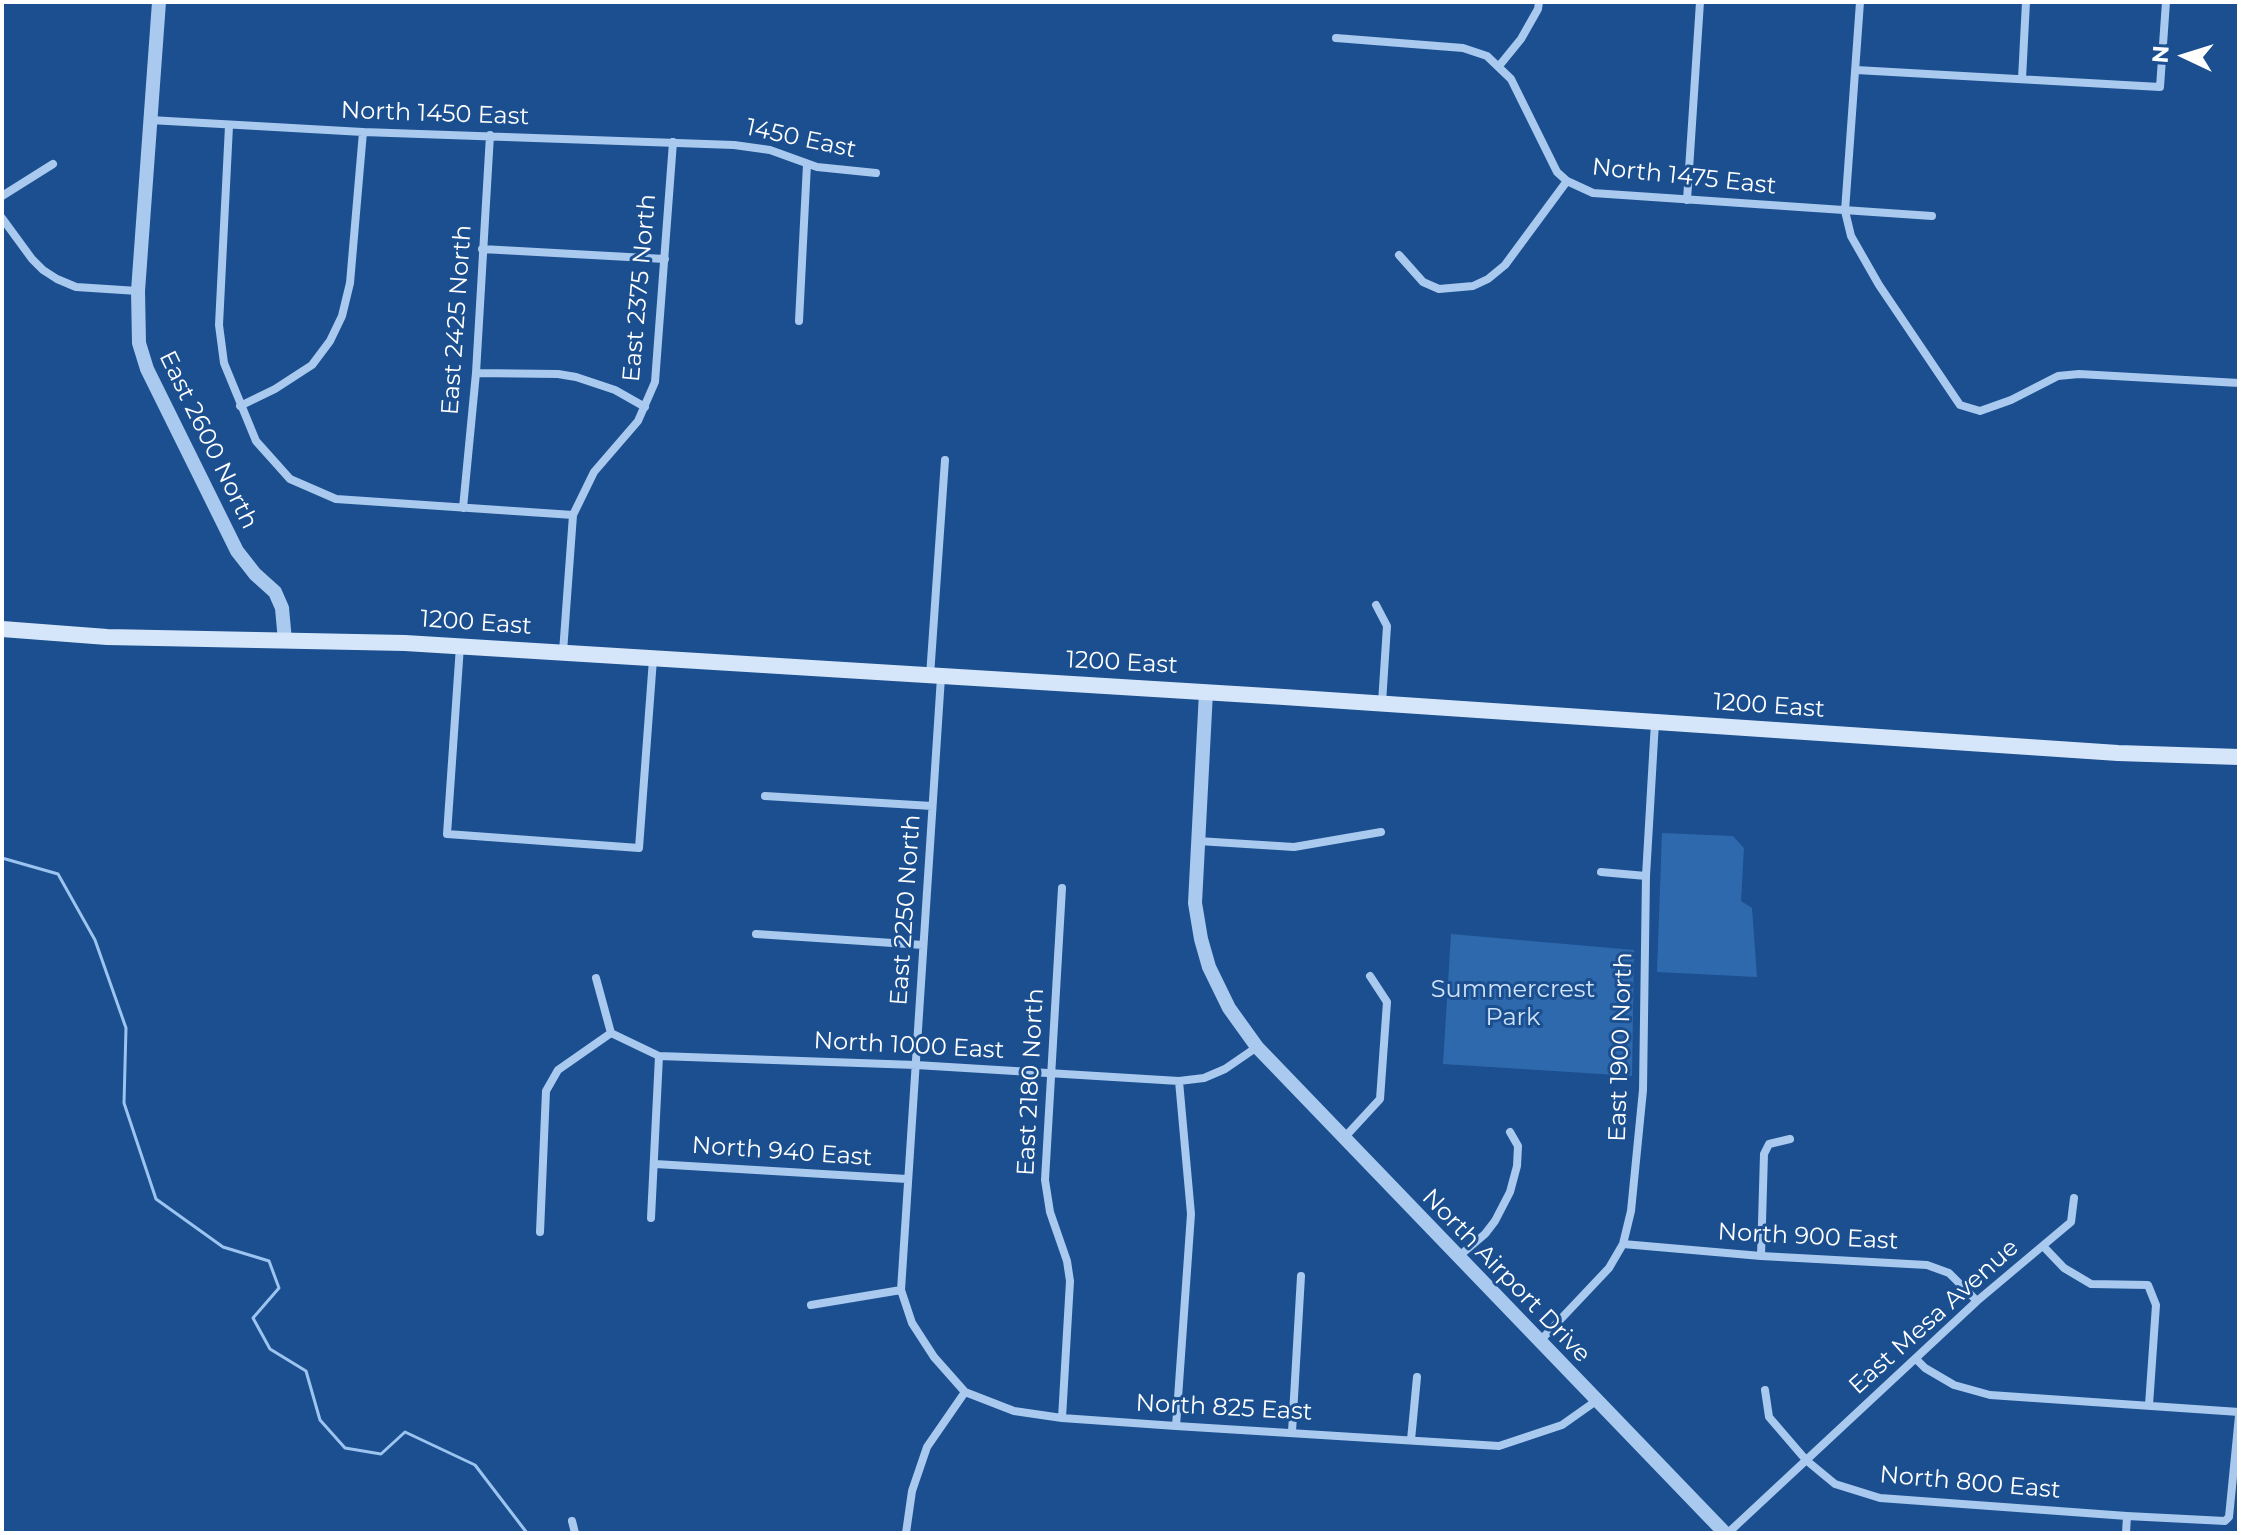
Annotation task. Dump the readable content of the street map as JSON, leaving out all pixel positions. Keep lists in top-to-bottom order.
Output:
{
  "streets": {
    "main road": ["1200 East"],
    "street": [
      "North 1450 East",
      "1450 East",
      "North 1475 East",
      "East 2375 North",
      "East 2425 North",
      "East 2600 North",
      "East 2250 North",
      "North 1000 East",
      "East 1900 North",
      "East 2180 North",
      "North 940 East",
      "North 900 East",
      "North Airport Drive",
      "East Mesa Avenue",
      "North 825 East",
      "North 800 East"
    ]
  },
  "crossings": [
    ["North 1450 East", "1450 East"],
    ["North 1450 East", "East 2375 North"],
    ["North 1450 East", "East 2425 North"],
    ["North 1450 East", "East 2600 North"],
    ["East 2375 North", "1200 East"],
    ["East 2600 North", "1200 East"],
    ["1200 East", "East 2250 North"],
    ["1200 East", "East 1900 North"],
    ["1200 East", "North Airport Drive"],
    ["East 2250 North", "North 1000 East"],
    ["East 2250 North", "North 940 East"],
    ["East 2250 North", "North 825 East"],
    ["North 1000 East", "East 2180 North"],
    ["North 1000 East", "North Airport Drive"],
    ["East 1900 North", "North 900 East"],
    ["East 1900 North", "North Airport Drive"],
    ["East 2180 North", "North 825 East"],
    ["North 900 East", "East Mesa Avenue"],
    ["North Airport Drive", "East Mesa Avenue"],
    ["North Airport Drive", "North 825 East"],
    ["East Mesa Avenue", "North 800 East"]
  ],
  "parks": ["Summercrest Park"],
  "north": "left"
}
